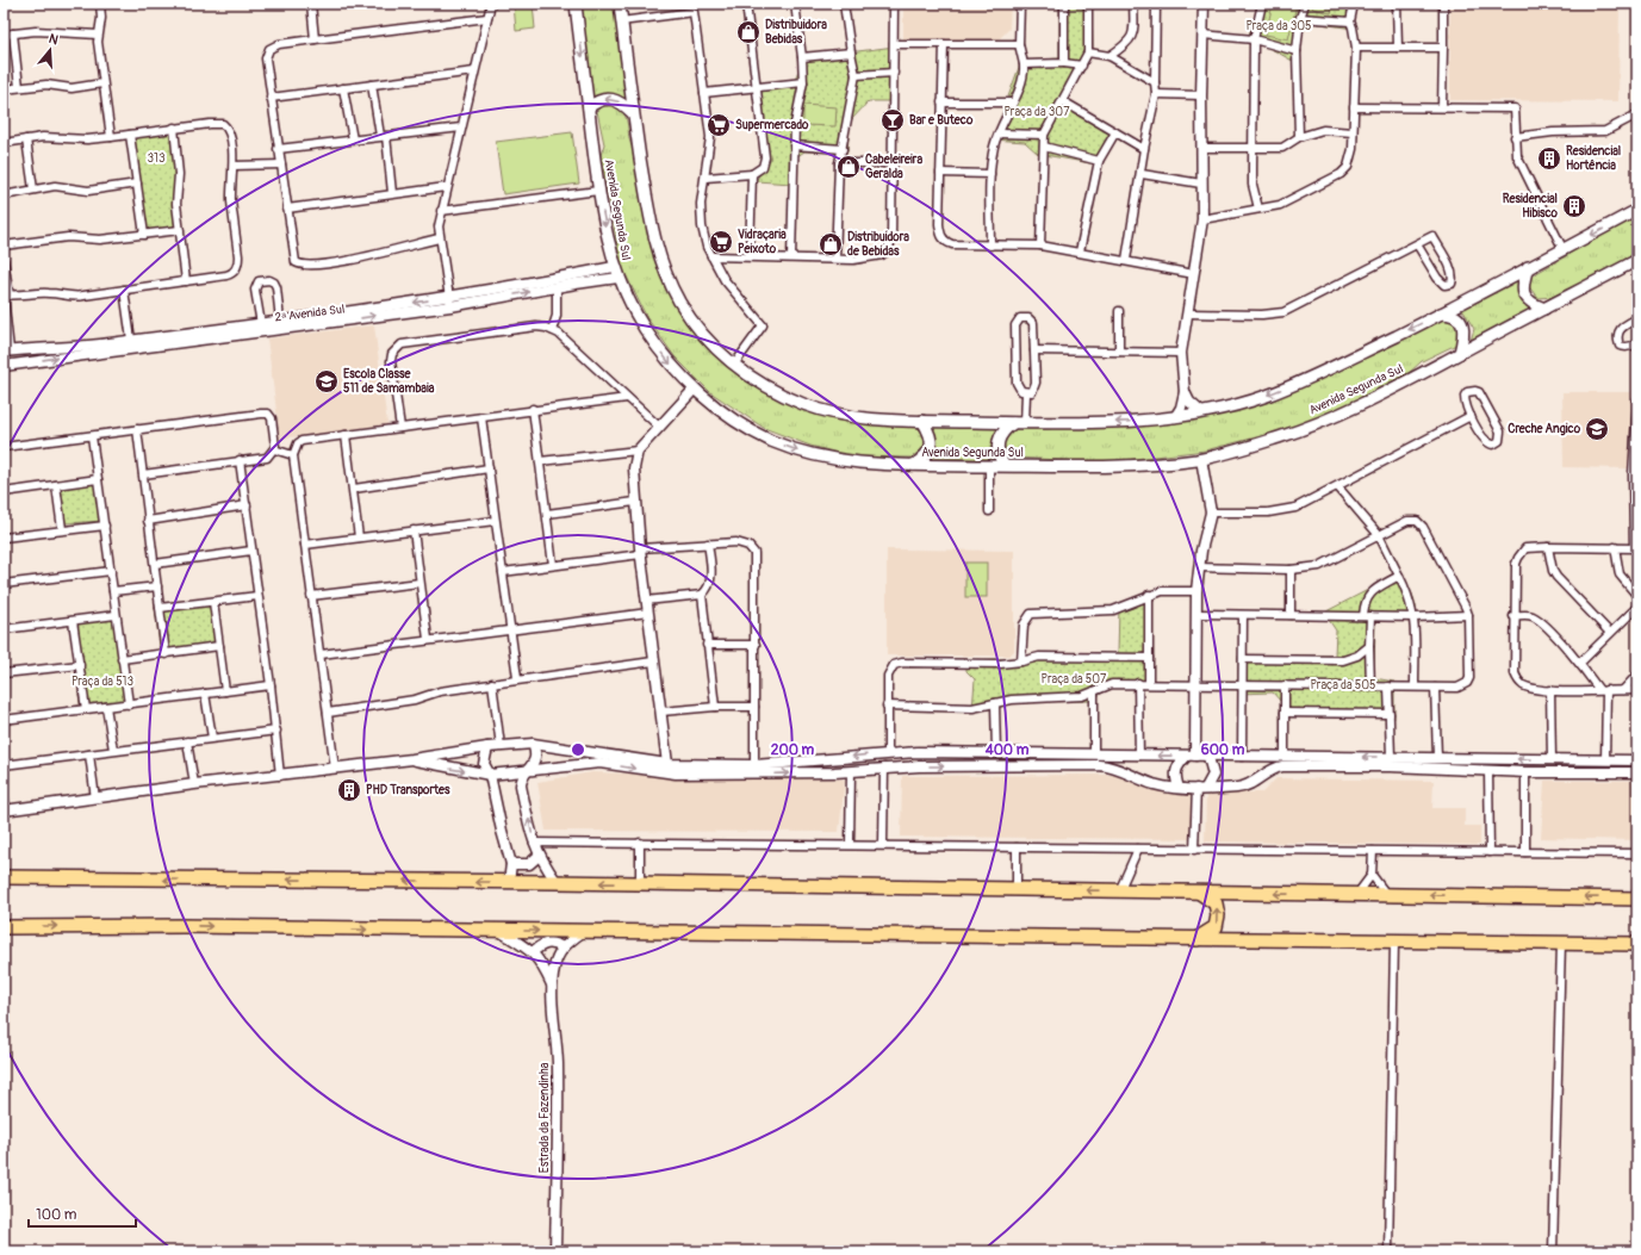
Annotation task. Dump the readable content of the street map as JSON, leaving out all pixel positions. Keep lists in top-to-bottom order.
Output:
{
  "streets": {
    "main road": ["Avenida Segunda Sul"],
    "street": ["2ᵃ Avenida Sul", "Estrada da Fazendinha"]
  },
  "crossings": [
    ["Avenida Segunda Sul", "2ᵃ Avenida Sul"]
  ],
  "parks": [
    "Praça da 305",
    "Praça da 307",
    "313",
    "Praça da 507",
    "Praça da 513",
    "Praça da 505"
  ],
  "places": {
    "shop": ["Distribuidora Bebidas", "Cabeleireira Geralda", "Distribuidora de Bebidas"],
    "bar": ["Bar e Buteco"],
    "supermarket": ["Supermercado", "Vidraçaria Peixoto"],
    "building": ["Residencial Hortência", "Residencial Hibisco", "PHD Transportes"],
    "school or university": ["Escola Classe 511 de Samambaia", "Creche Angico"]
  },
  "scale_bar": "100 m",
  "north": "top",
  "rings": ["200 m", "400 m", "600 m"]
}
